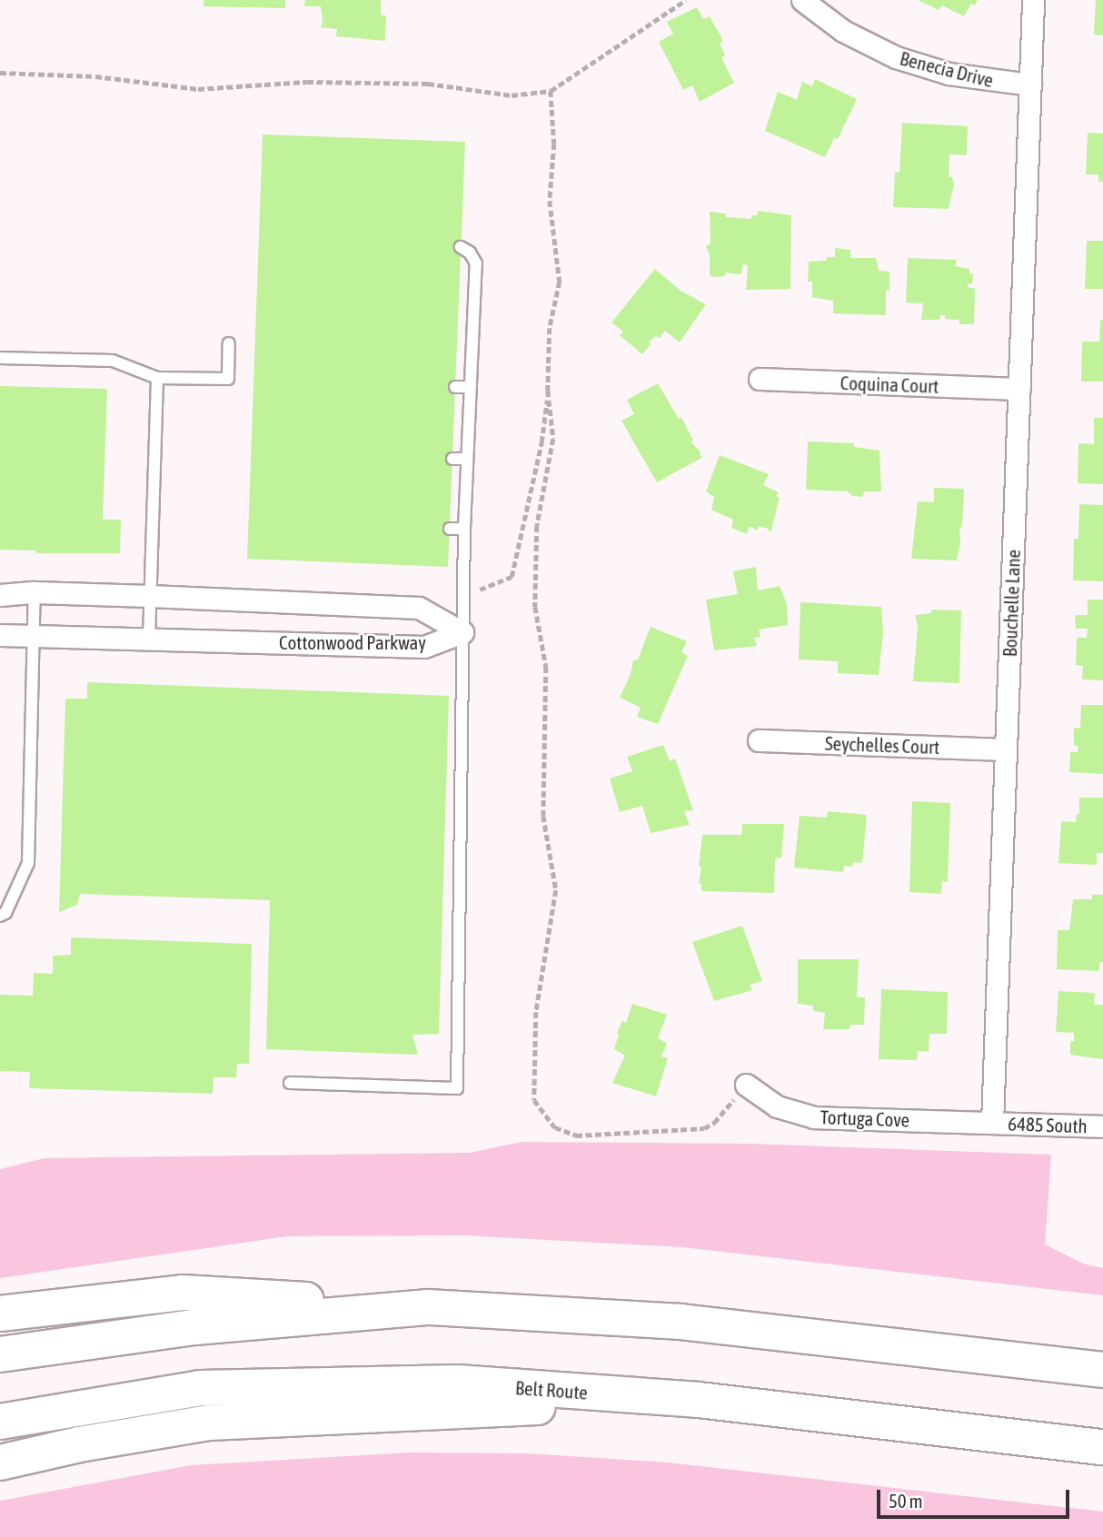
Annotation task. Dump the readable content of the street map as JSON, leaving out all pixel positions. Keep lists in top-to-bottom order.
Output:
{
  "streets": {
    "highway": ["Belt Route"],
    "street": [
      "Benecia Drive",
      "Coquina Court",
      "Bouchelle Lane",
      "Cottonwood Parkway",
      "Seychelles Court",
      "Tortuga Cove",
      "6485 South"
    ]
  },
  "crossings": [
    ["Benecia Drive", "Bouchelle Lane"],
    ["Coquina Court", "Bouchelle Lane"],
    ["Bouchelle Lane", "Seychelles Court"],
    ["Bouchelle Lane", "Tortuga Cove"],
    ["Bouchelle Lane", "6485 South"],
    ["Tortuga Cove", "6485 South"]
  ],
  "scale_bar": "50 m"
}
